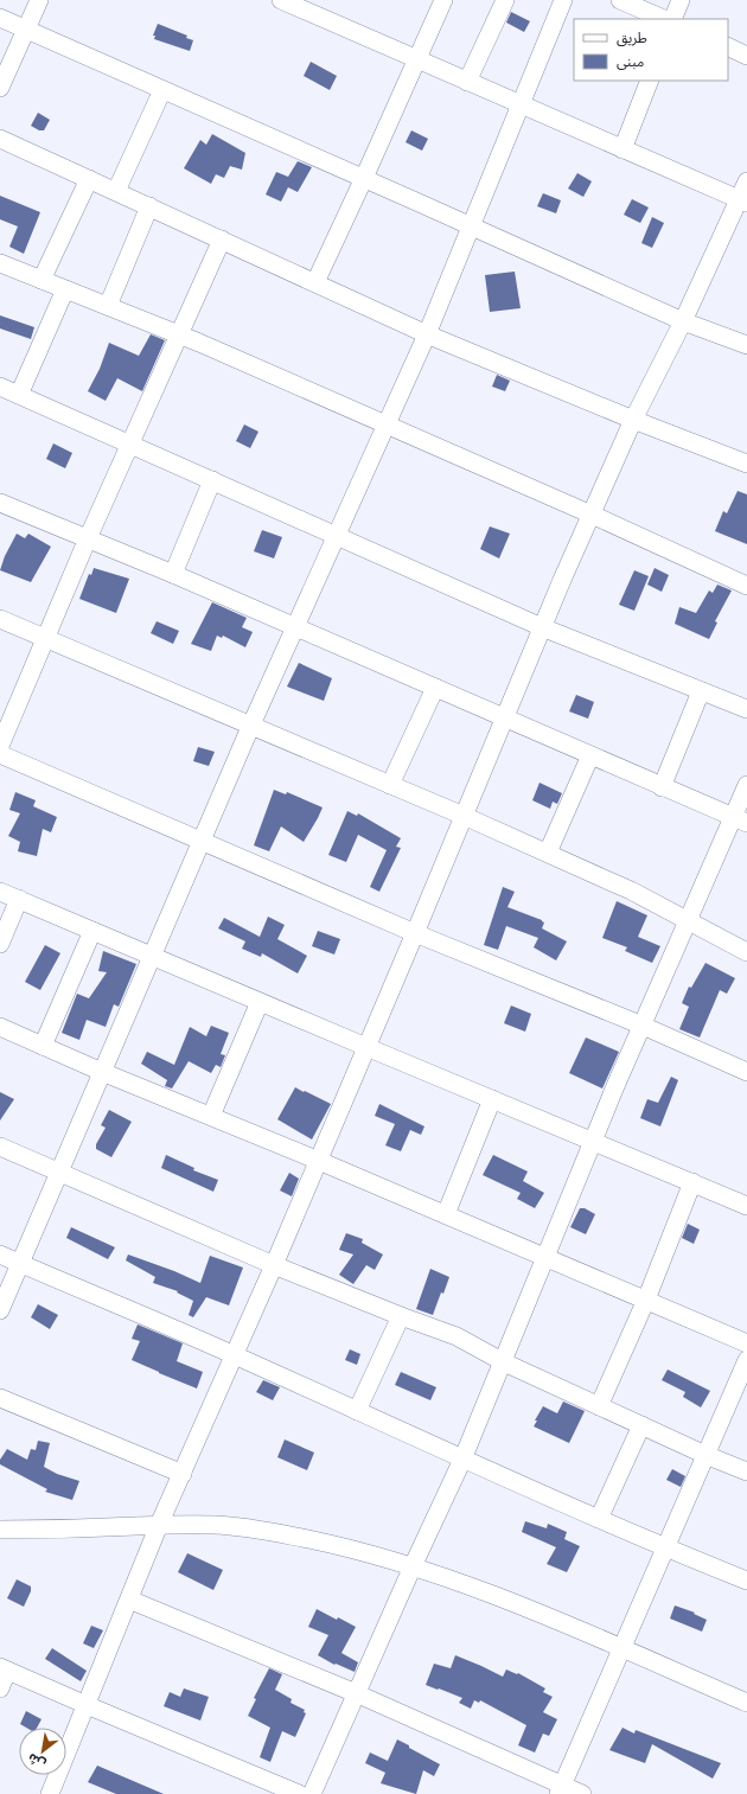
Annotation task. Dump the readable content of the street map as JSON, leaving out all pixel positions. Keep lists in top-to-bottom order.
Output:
{
  "legend": ["طريق", "مبنى"],
  "north": "bottom left"
}
